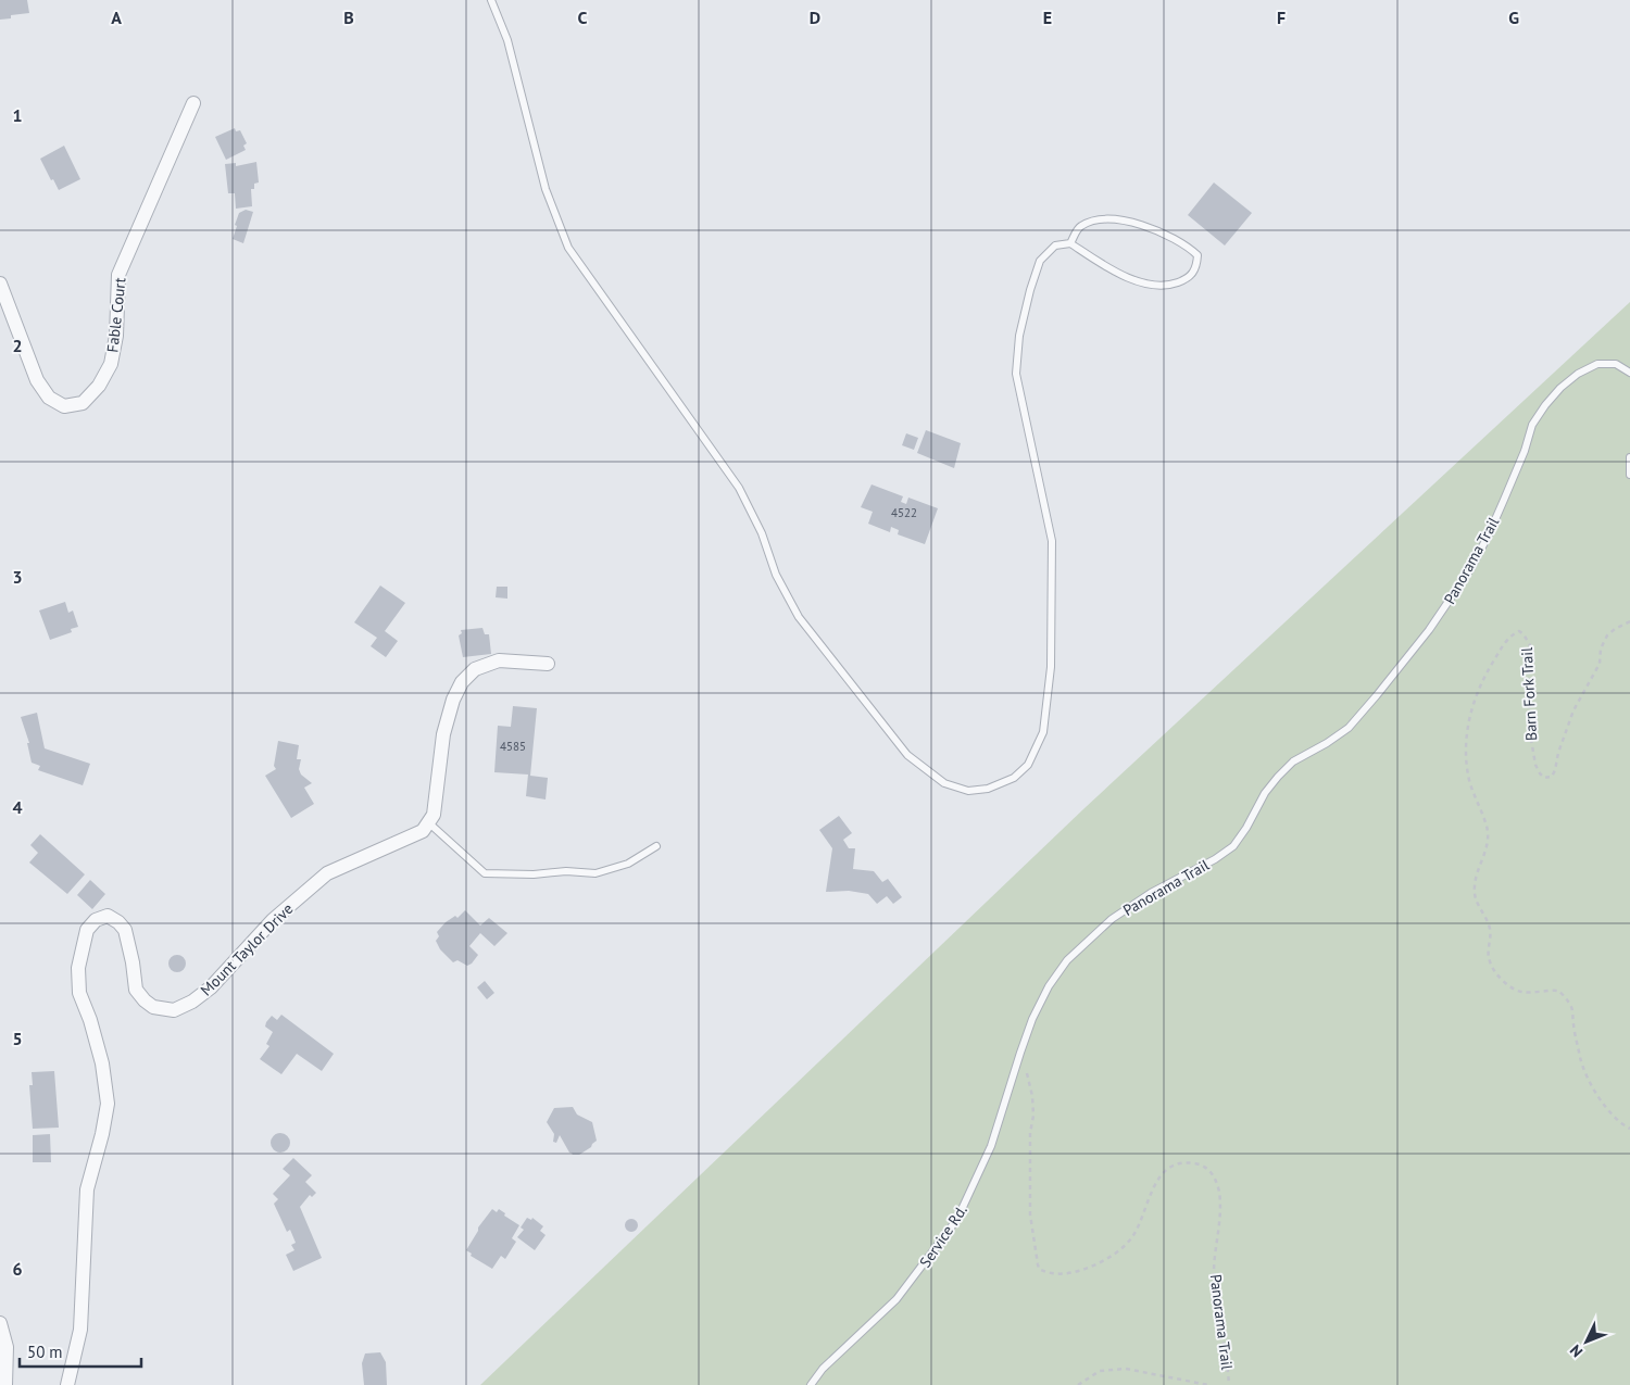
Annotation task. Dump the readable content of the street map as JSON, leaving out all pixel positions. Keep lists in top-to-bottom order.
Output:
{
  "streets": {
    "street": ["Fable Court", "Mount Taylor Drive"],
    "lane": ["Panorama Trail", "Service Rd."],
    "path": ["Barn Fork Trail"]
  },
  "crossings": [
    ["Panorama Trail", "Service Rd."]
  ],
  "house_numbers": ["4522", "4585"],
  "scale_bar": "50 m",
  "north": "bottom left",
  "grid": {
    "columns": [
      "A",
      "B",
      "C",
      "D",
      "E",
      "F",
      "G"
    ],
    "rows": [
      "1",
      "2",
      "3",
      "4",
      "5",
      "6"
    ]
  }
}
